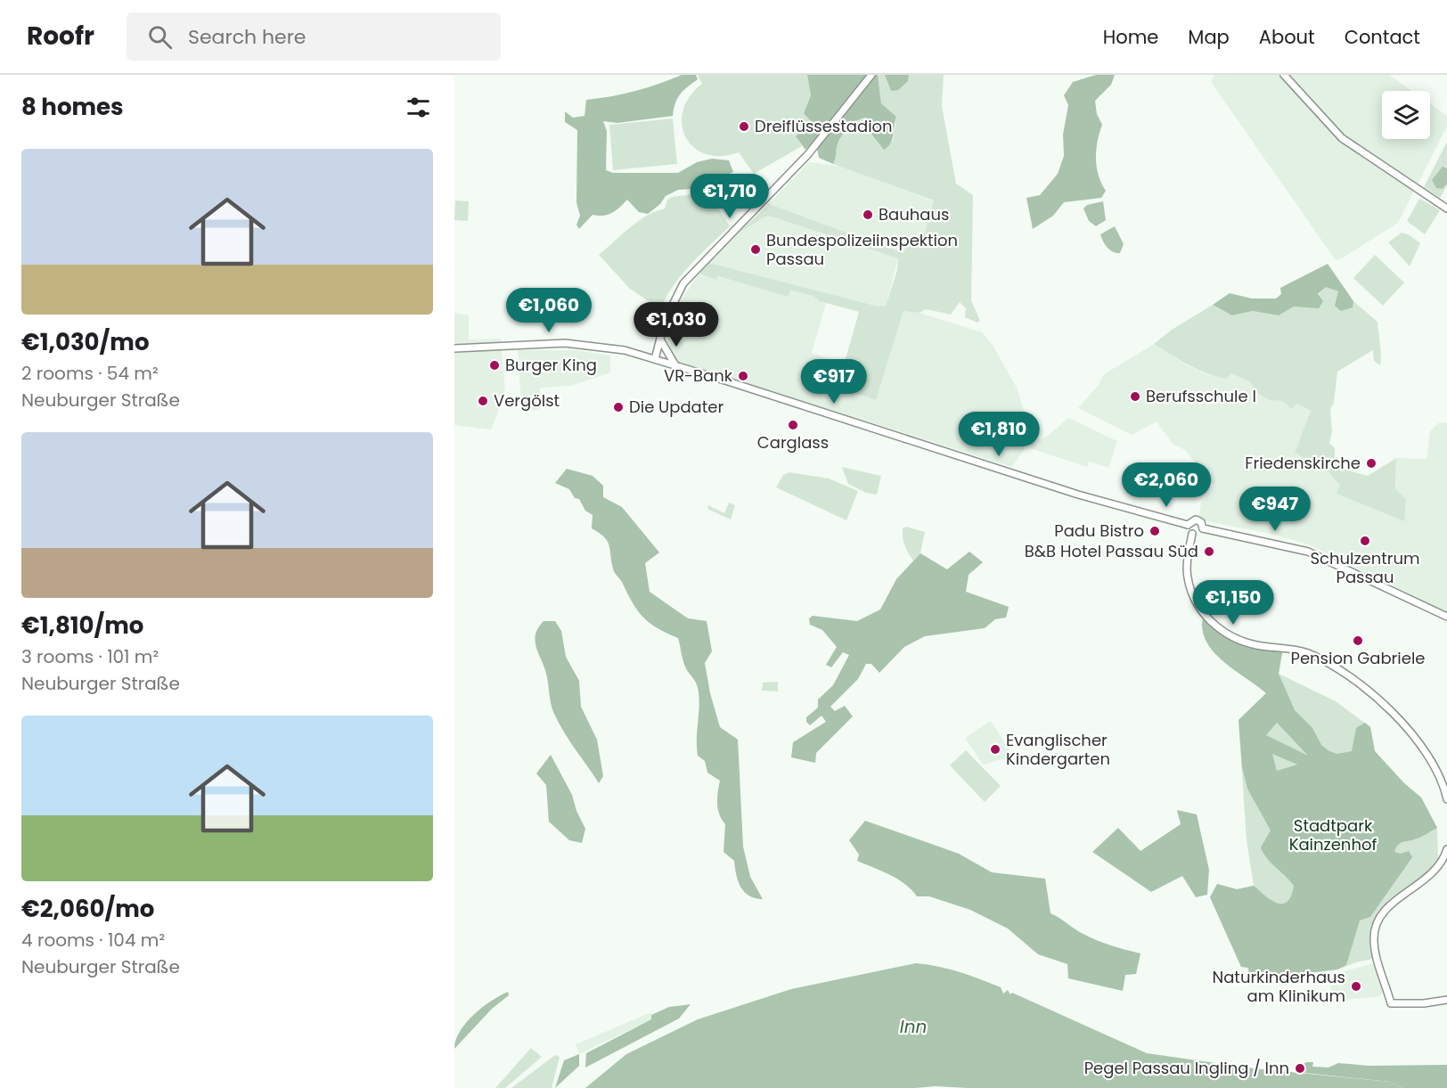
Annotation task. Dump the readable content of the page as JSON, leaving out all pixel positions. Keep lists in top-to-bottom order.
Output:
{
  "water": ["Inn"],
  "parks": ["Stadtpark Kainzenhof"],
  "places": [
    "Dreiflüssestadion",
    "Bauhaus",
    "Bundespolizeiinspektion Passau",
    "Burger King",
    "VR-Bank",
    "Berufsschule I",
    "Vergölst",
    "Die Updater",
    "Carglass",
    "Friedenskirche",
    "Padu Bistro",
    "Schulzentrum Passau",
    "B&B Hotel Passau Süd",
    "Pension Gabriele",
    "Evanglischer Kindergarten",
    "Naturkinderhaus am Klinikum",
    "Pegel Passau Ingling / Inn"
  ],
  "page": {
    "header": "Roofr",
    "search": "Search here",
    "nav": [
      "Home",
      "Map",
      "About",
      "Contact"
    ],
    "heading": "8 homes",
    "list": [
      {
        "name": "€1,030/mo",
        "note": "2 rooms · 54 m² · Neuburger Straße"
      },
      {
        "name": "€1,810/mo",
        "note": "3 rooms · 101 m² · Neuburger Straße"
      },
      {
        "name": "€2,060/mo",
        "note": "4 rooms · 104 m² · Neuburger Straße"
      }
    ],
    "price": [
      "€1,710",
      "€1,060",
      "€1,030",
      "€917",
      "€1,810",
      "€2,060",
      "€947",
      "€1,150"
    ]
  }
}
